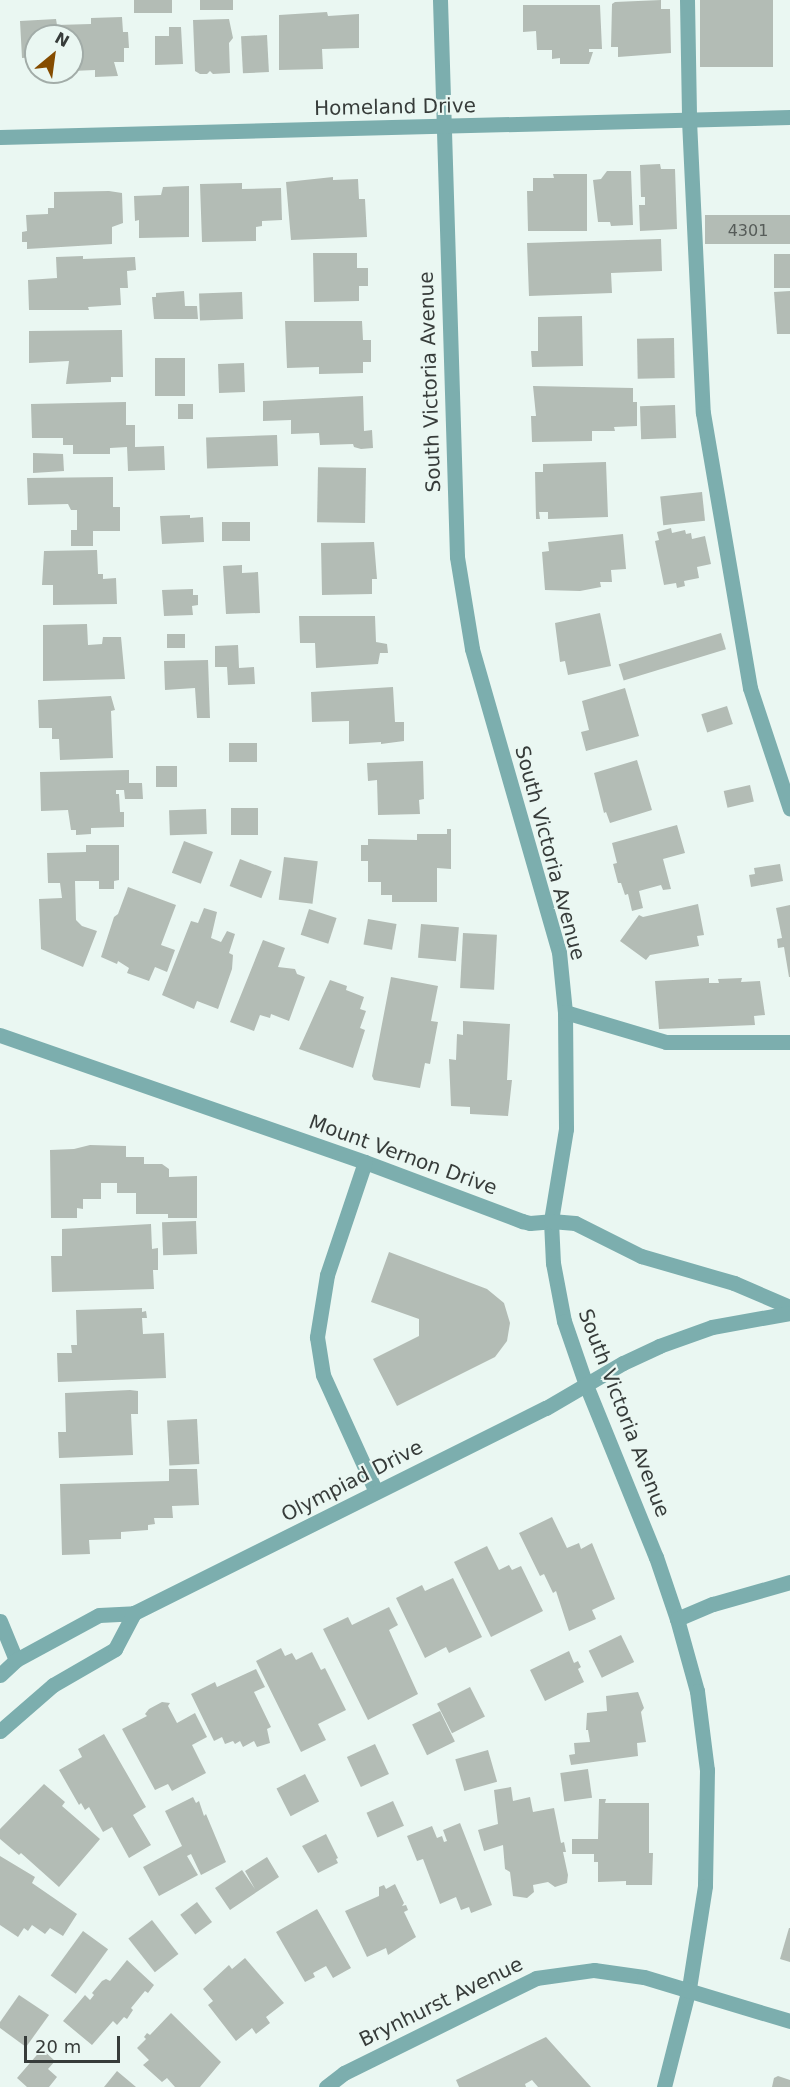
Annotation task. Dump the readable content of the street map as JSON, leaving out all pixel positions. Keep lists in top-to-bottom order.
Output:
{
  "streets": {
    "street": [
      "Homeland Drive",
      "South Victoria Avenue",
      "Mount Vernon Drive",
      "Olympiad Drive",
      "Brynhurst Avenue"
    ]
  },
  "crossings": [
    ["Homeland Drive", "South Victoria Avenue"],
    ["South Victoria Avenue", "Mount Vernon Drive"],
    ["South Victoria Avenue", "Olympiad Drive"],
    ["South Victoria Avenue", "Brynhurst Avenue"]
  ],
  "house_numbers": ["4301"],
  "scale_bar": "20 m",
  "north": "top right"
}
